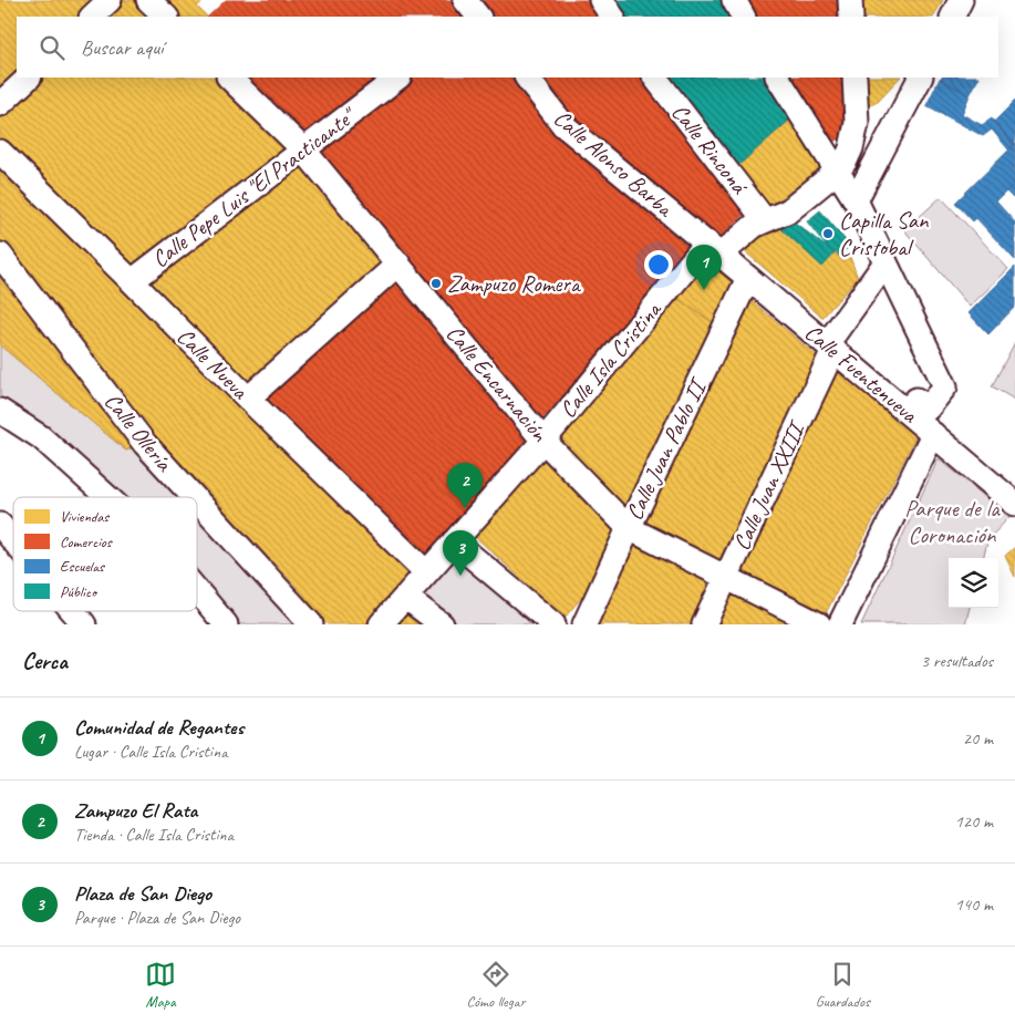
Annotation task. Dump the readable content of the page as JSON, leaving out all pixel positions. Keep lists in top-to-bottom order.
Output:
{
  "streets": {
    "street": [
      "Calle Rinconá",
      "Calle Alonso Barba",
      "Calle Pepe Luis \"El Practicante\"",
      "Calle Isla Cristina",
      "Calle Nueva",
      "Calle Fuentenueva",
      "Calle Encarnación",
      "Calle Ollería",
      "Calle Juan Pablo II",
      "Calle Juan XXIII"
    ]
  },
  "crossings": [
    ["Calle Rinconá", "Calle Isla Cristina"],
    ["Calle Alonso Barba", "Calle Isla Cristina"],
    ["Calle Alonso Barba", "Calle Fuentenueva"],
    ["Calle Pepe Luis \"El Practicante\"", "Calle Nueva"],
    ["Calle Pepe Luis \"El Practicante\"", "Calle Encarnación"],
    ["Calle Isla Cristina", "Calle Nueva"],
    ["Calle Isla Cristina", "Calle Fuentenueva"],
    ["Calle Isla Cristina", "Calle Encarnación"],
    ["Calle Fuentenueva", "Calle Juan Pablo II"],
    ["Calle Fuentenueva", "Calle Juan XXIII"],
    ["Calle Encarnación", "Calle Juan Pablo II"],
    ["Calle Encarnación", "Calle Juan XXIII"]
  ],
  "parks": ["Parque de la Coronación"],
  "places": ["Capilla San Cristobal", "Zampuzo Romera"],
  "legend": [
    "Viviendas",
    "Comercios",
    "Escuelas",
    "Público"
  ],
  "page": {
    "search": "Buscar aquí",
    "pins": ["1", "2", "3"],
    "heading": ["Cerca", "3 resultados"],
    "list": [
      {
        "mark": "1",
        "name": "Comunidad de Regantes",
        "note": "Lugar · Calle Isla Cristina",
        "value": "20 m"
      },
      {
        "mark": "2",
        "name": "Zampuzo El Rata",
        "note": "Tienda · Calle Isla Cristina",
        "value": "120 m"
      },
      {
        "mark": "3",
        "name": "Plaza de San Diego",
        "note": "Parque · Plaza de San Diego",
        "value": "140 m"
      }
    ],
    "nav": ["Mapa", "Cómo llegar", "Guardados"]
  }
}
